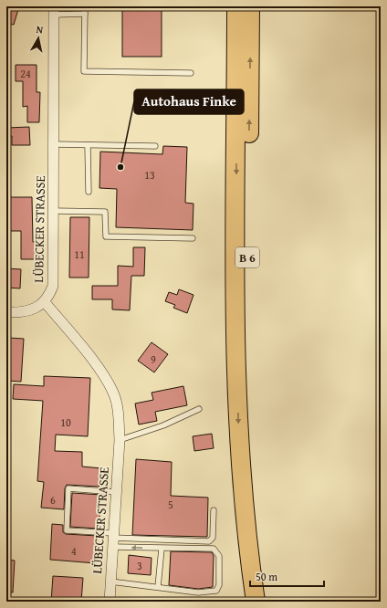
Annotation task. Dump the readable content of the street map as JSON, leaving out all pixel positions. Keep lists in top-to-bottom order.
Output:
{
  "streets": {
    "highway": ["B 6"],
    "street": ["LÜBECKER STRASSE"]
  },
  "places": ["Autohaus Finke"],
  "house_numbers": [
    "24",
    "13",
    "11",
    "9",
    "10",
    "6",
    "5",
    "4",
    "3"
  ],
  "scale_bar": "50 m",
  "north": "top"
}
